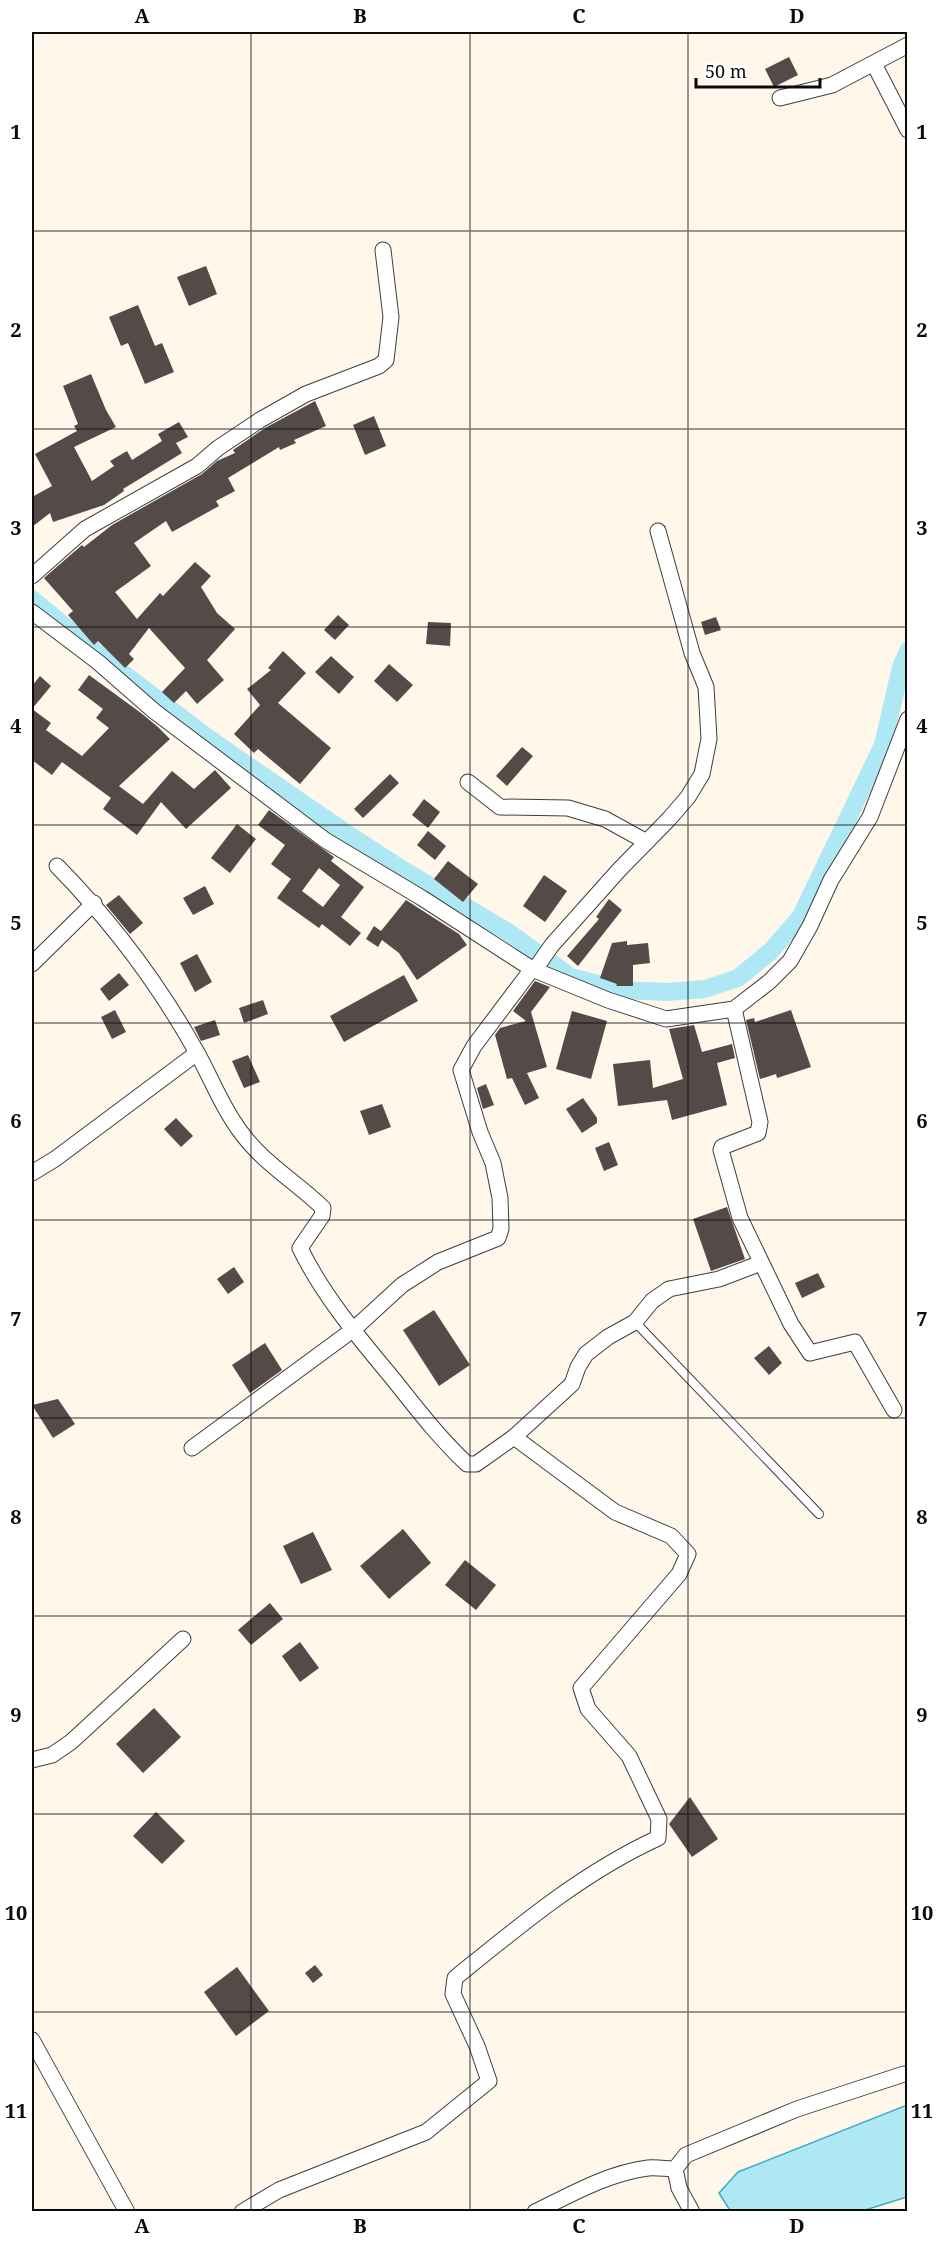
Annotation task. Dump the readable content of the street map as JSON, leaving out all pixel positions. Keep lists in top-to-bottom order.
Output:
{
  "scale_bar": "50 m",
  "grid": {
    "columns": [
      "A",
      "B",
      "C",
      "D"
    ],
    "rows": [
      "1",
      "2",
      "3",
      "4",
      "5",
      "6",
      "7",
      "8",
      "9",
      "10",
      "11"
    ]
  }
}
